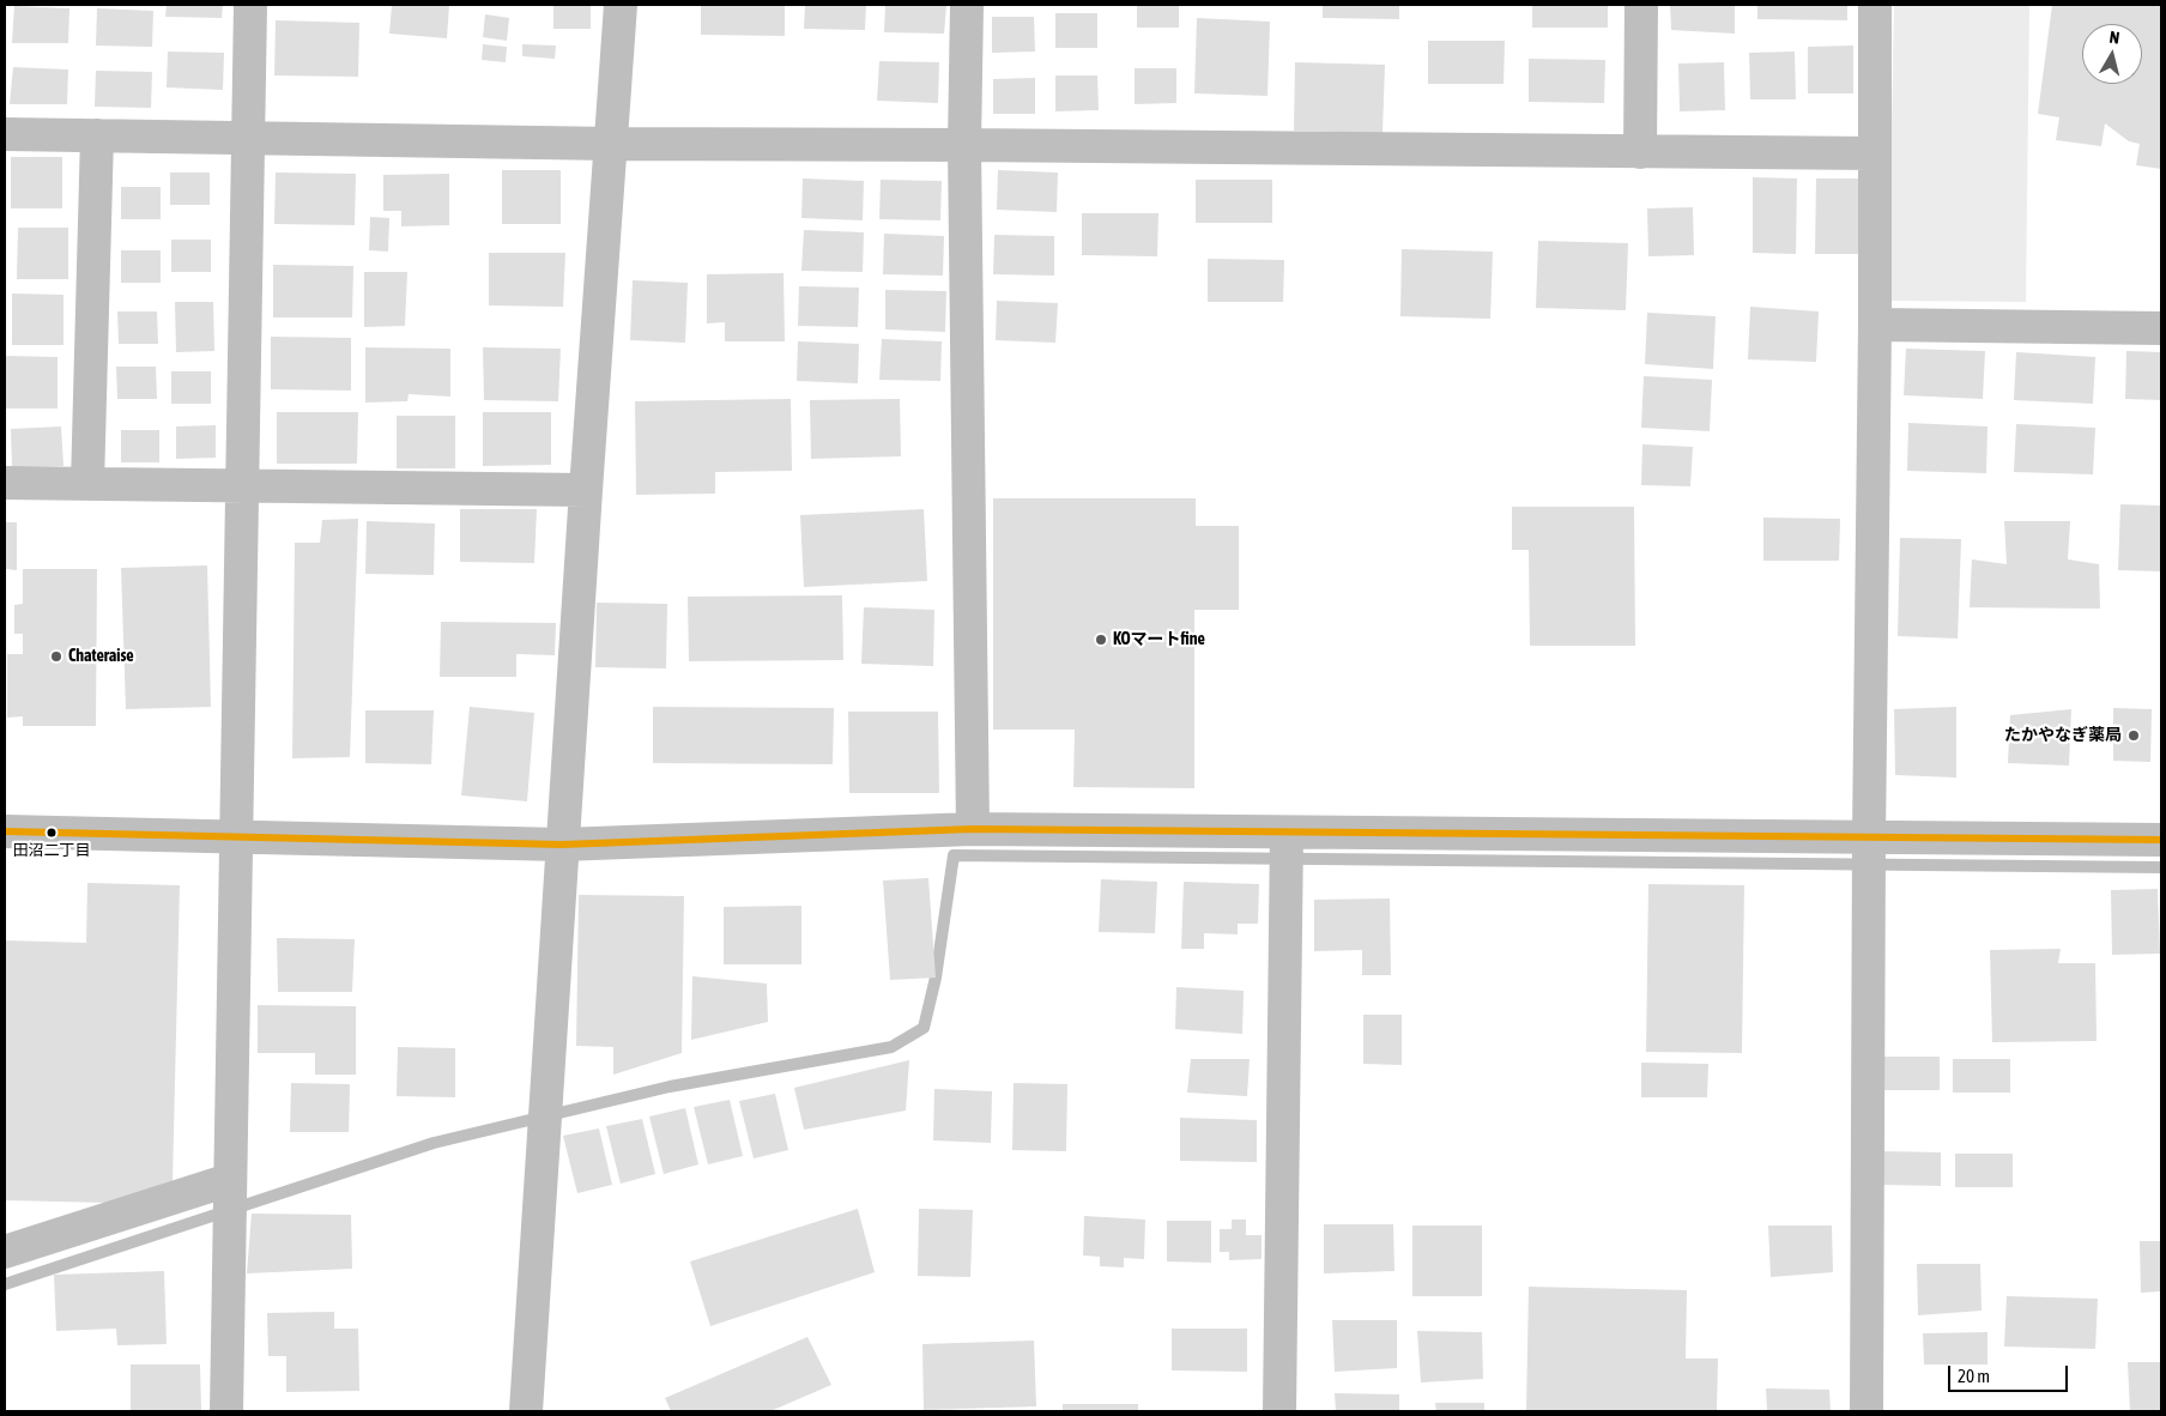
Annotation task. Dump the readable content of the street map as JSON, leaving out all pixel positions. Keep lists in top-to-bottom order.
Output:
{
  "places": [
    "KOマートfine",
    "Chateraise",
    "たかやなぎ薬局",
    "田沼二丁目"
  ],
  "scale_bar": "20 m",
  "north": "top"
}
